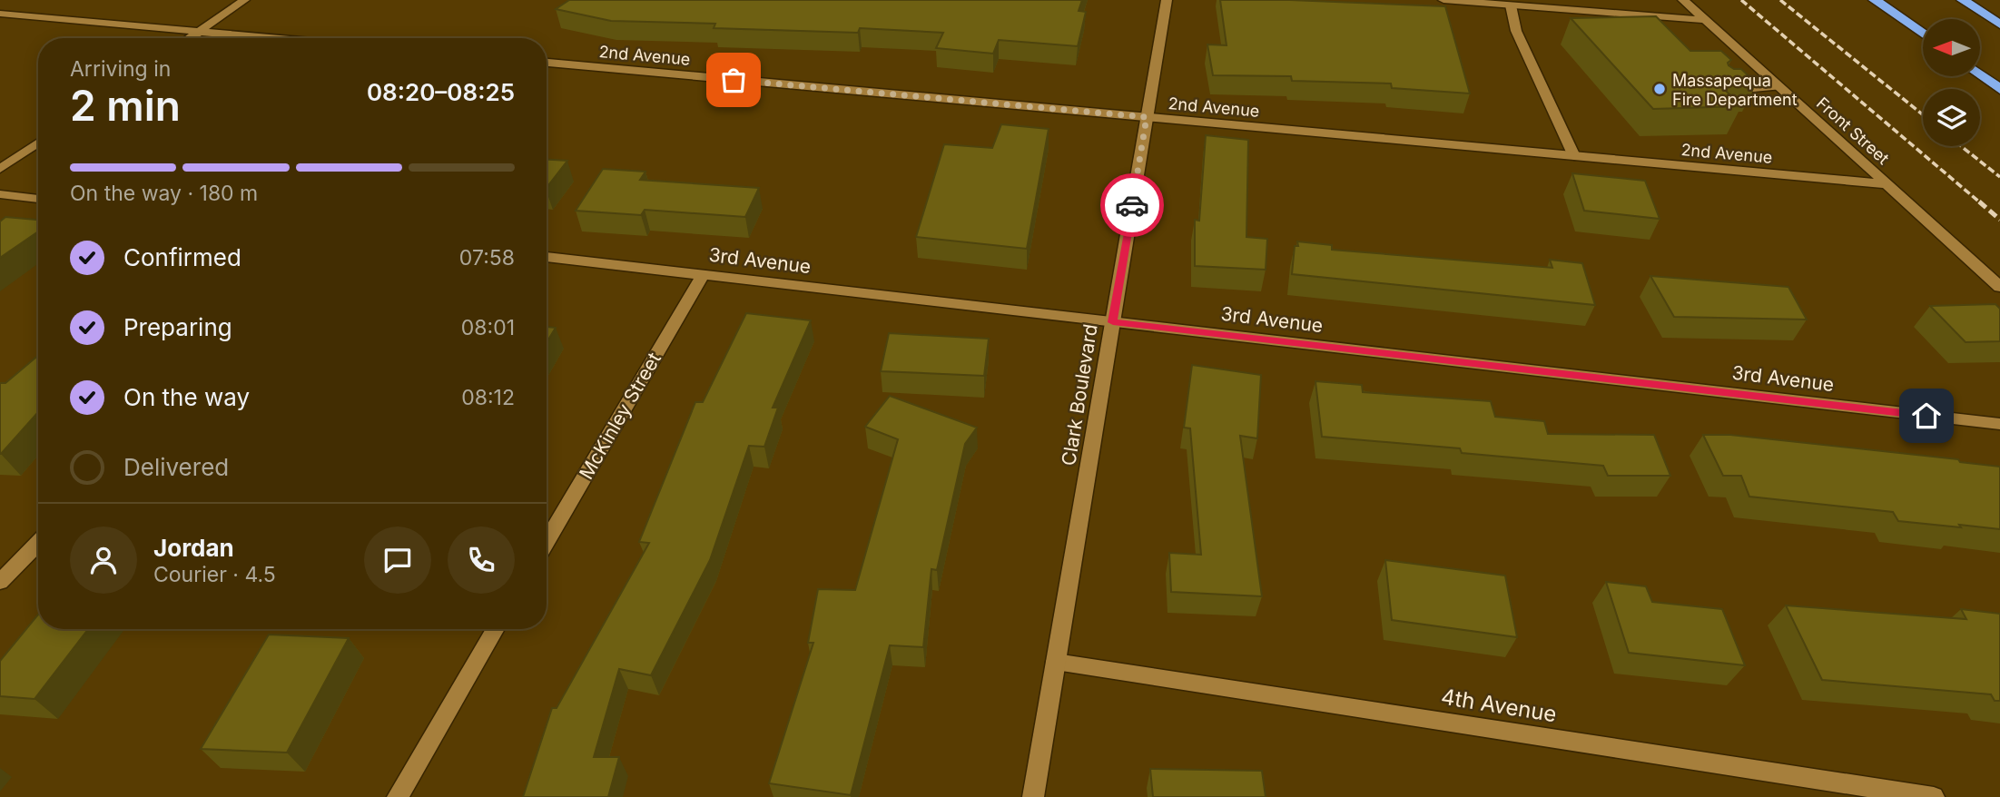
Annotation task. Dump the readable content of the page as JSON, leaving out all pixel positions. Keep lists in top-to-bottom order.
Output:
{
  "streets": {
    "street": [
      "2nd Avenue",
      "Front Street",
      "3rd Avenue",
      "Clark Boulevard",
      "McKinley Street",
      "4th Avenue"
    ]
  },
  "crossings": [
    ["2nd Avenue", "Front Street"],
    ["2nd Avenue", "Clark Boulevard"],
    ["3rd Avenue", "Clark Boulevard"],
    ["3rd Avenue", "McKinley Street"],
    ["Clark Boulevard", "4th Avenue"]
  ],
  "places": ["Massapequa Fire Department"],
  "north": "left",
  "page": {
    "heading": ["2 min", "Arriving in", "08:20–08:25"],
    "panel": ["Jordan", "Courier · 4.5"],
    "bar": "On the way · 180 m",
    "list": [
      ["Confirmed", "07:58"],
      ["Preparing", "08:01"],
      ["On the way", "08:12"],
      "Delivered"
    ]
  }
}
